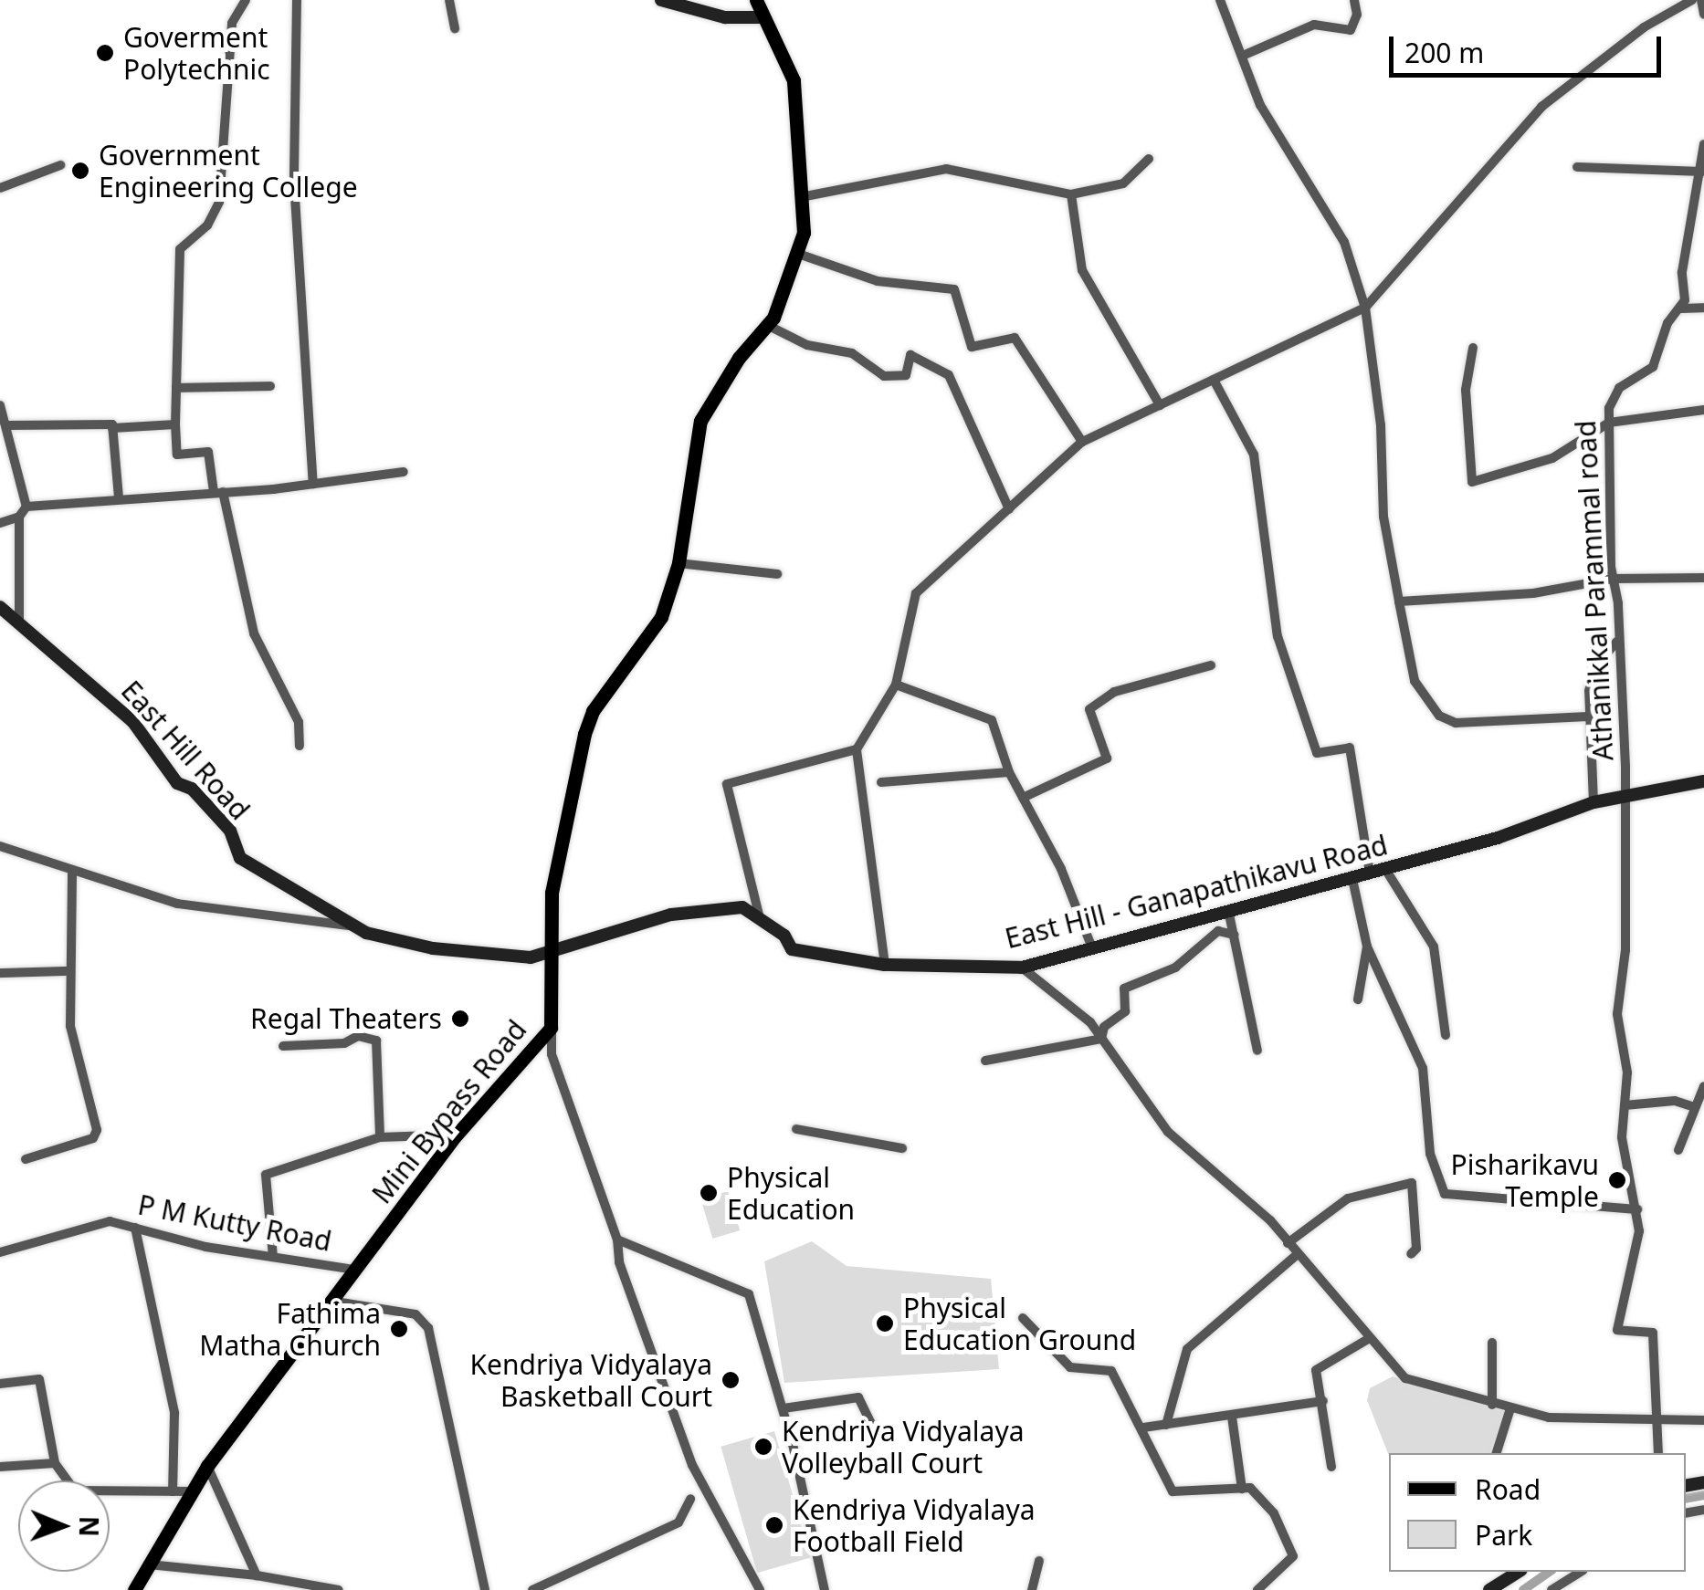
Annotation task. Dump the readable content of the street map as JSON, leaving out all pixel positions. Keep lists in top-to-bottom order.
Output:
{
  "streets": {
    "main road": ["East Hill Road", "East Hill - Ganapathikavu Road", "Mini Bypass Road"],
    "street": ["Athanikkal Parammal road", "P M Kutty Road"]
  },
  "crossings": [
    ["Athanikkal Parammal road", "East Hill - Ganapathikavu Road"],
    ["East Hill Road", "Mini Bypass Road"],
    ["Mini Bypass Road", "P M Kutty Road"]
  ],
  "places": [
    "Goverment Polytechnic",
    "Government Engineering College",
    "Regal Theaters",
    "Pisharikavu Temple",
    "Physical Education",
    "Physical Education Ground",
    "Fathima Matha Church",
    "Kendriya Vidyalaya Basketball Court",
    "Kendriya Vidyalaya Volleyball Court",
    "Kendriya Vidyalaya Football Field"
  ],
  "legend": ["Road", "Park"],
  "scale_bar": "200 m",
  "north": "right"
}
